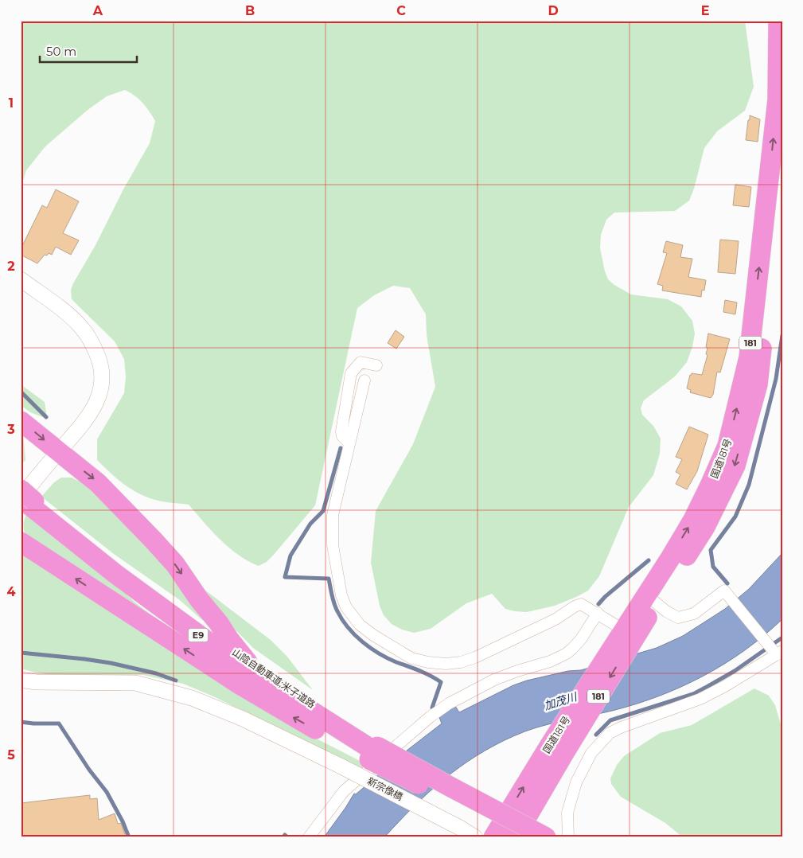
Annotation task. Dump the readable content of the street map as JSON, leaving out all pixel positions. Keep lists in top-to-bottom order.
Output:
{
  "streets": {
    "highway": [
      "181",
      "国道181号",
      "E9",
      "山陰自動車道;米子道路"
    ],
    "street": ["新宗像橋"]
  },
  "water": ["加茂川"],
  "scale_bar": "50 m",
  "grid": {
    "columns": [
      "A",
      "B",
      "C",
      "D",
      "E"
    ],
    "rows": [
      "1",
      "2",
      "3",
      "4",
      "5"
    ]
  }
}
